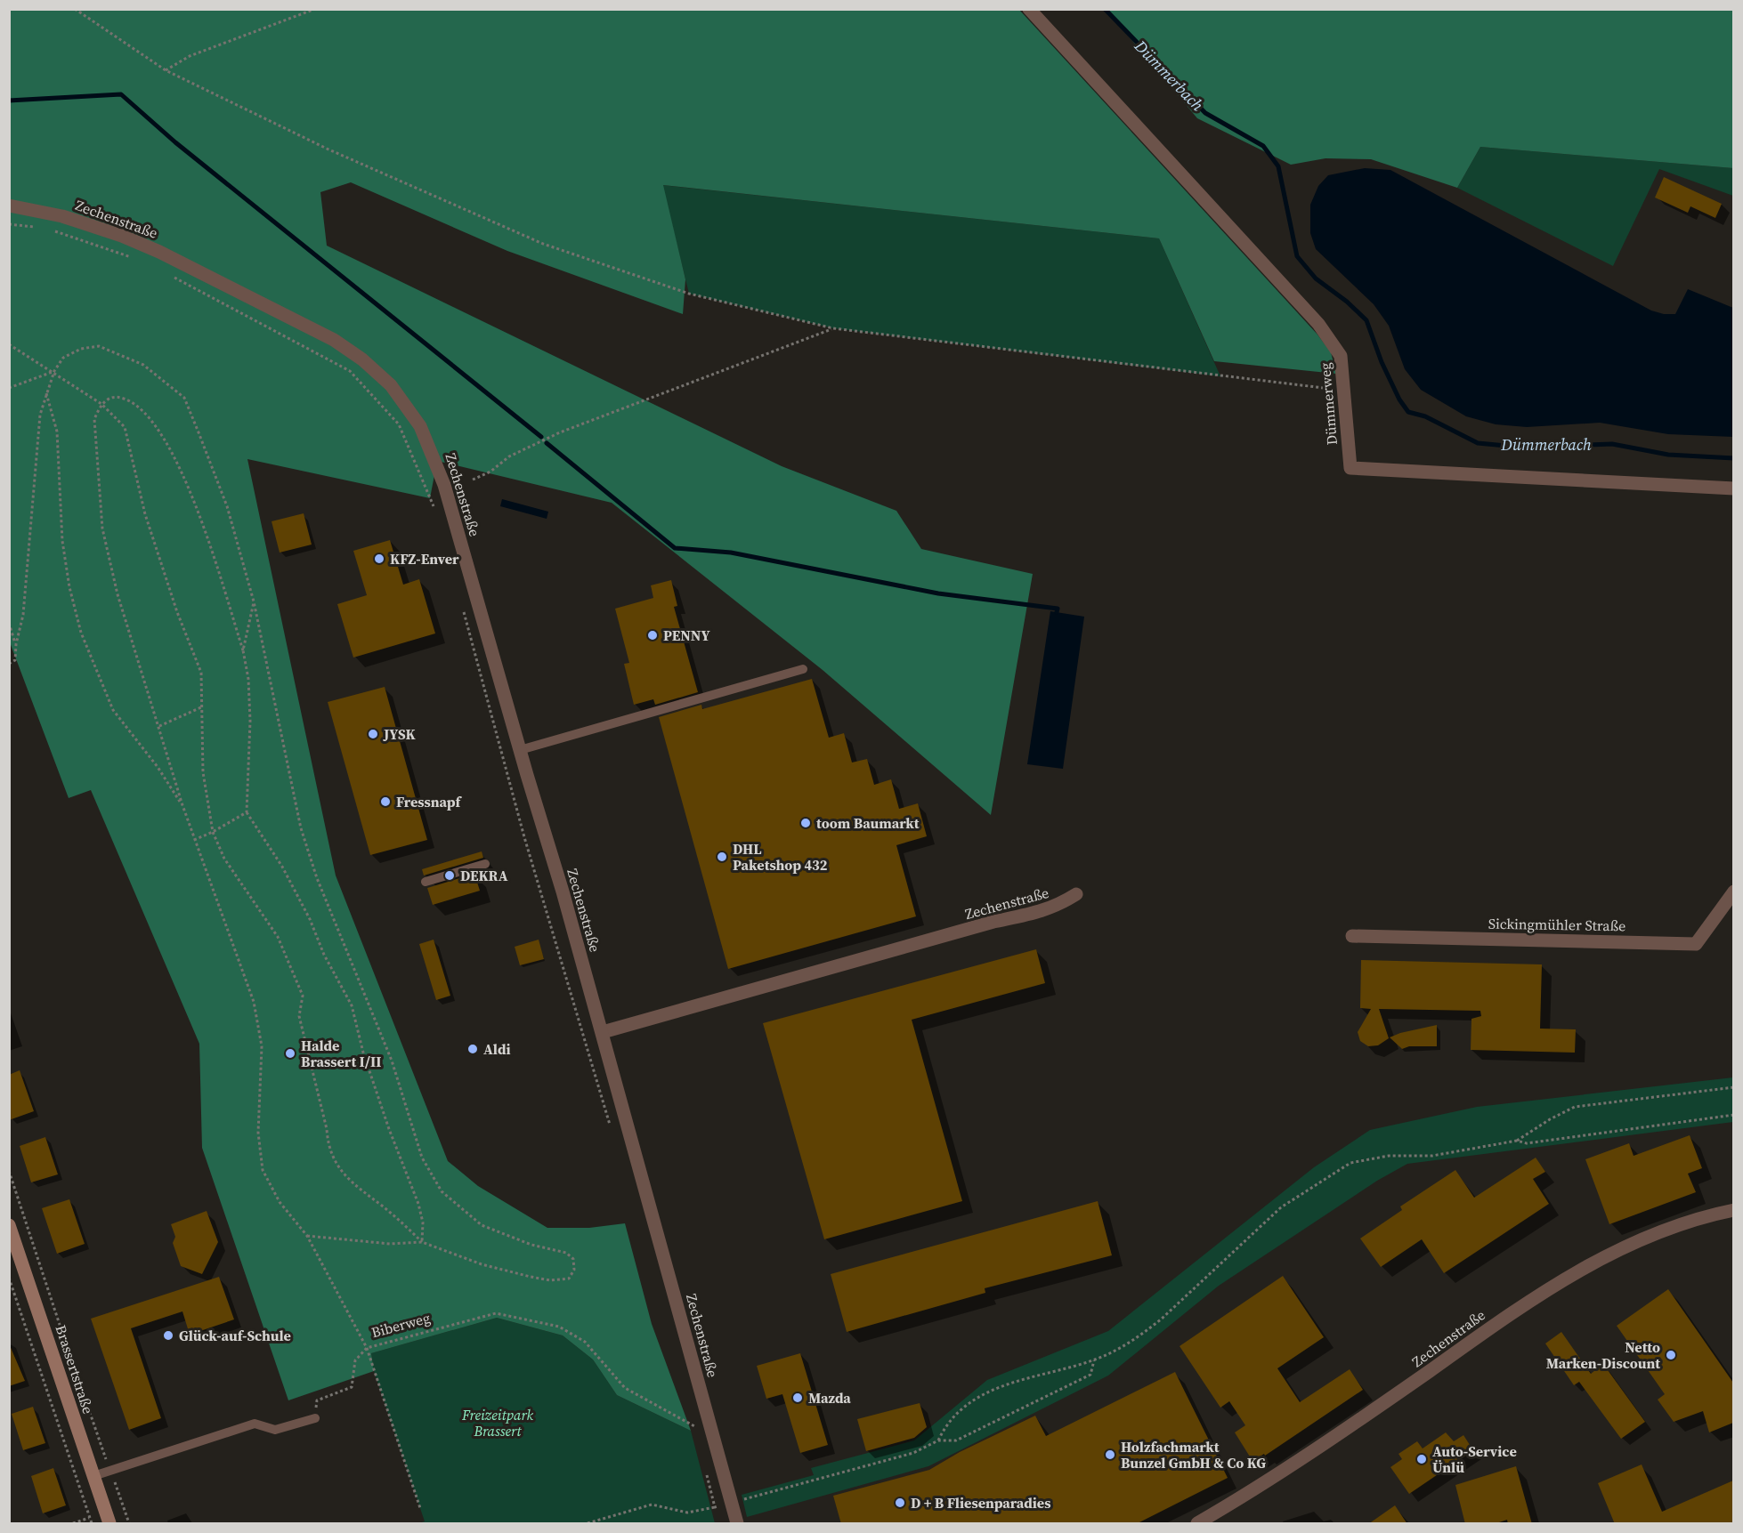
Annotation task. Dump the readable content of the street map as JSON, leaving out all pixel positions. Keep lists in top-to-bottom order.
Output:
{
  "streets": {
    "main road": ["Brassertstraße"],
    "street": ["Zechenstraße", "Dümmerweg", "Sickingmühler Straße"],
    "path": ["Biberweg"]
  },
  "water": ["Dümmerbach"],
  "parks": ["Freizeitpark Brassert"],
  "places": [
    "KFZ-Enver",
    "PENNY",
    "JYSK",
    "Fressnapf",
    "toom Baumarkt",
    "DHL Paketshop 432",
    "DEKRA",
    "Aldi",
    "Halde Brassert I/II",
    "Glück-auf-Schule",
    "Netto Marken-Discount",
    "Mazda",
    "Holzfachmarkt Bunzel GmbH & Co KG",
    "Auto-Service Ünlü",
    "D + B Fliesenparadies"
  ]
}
